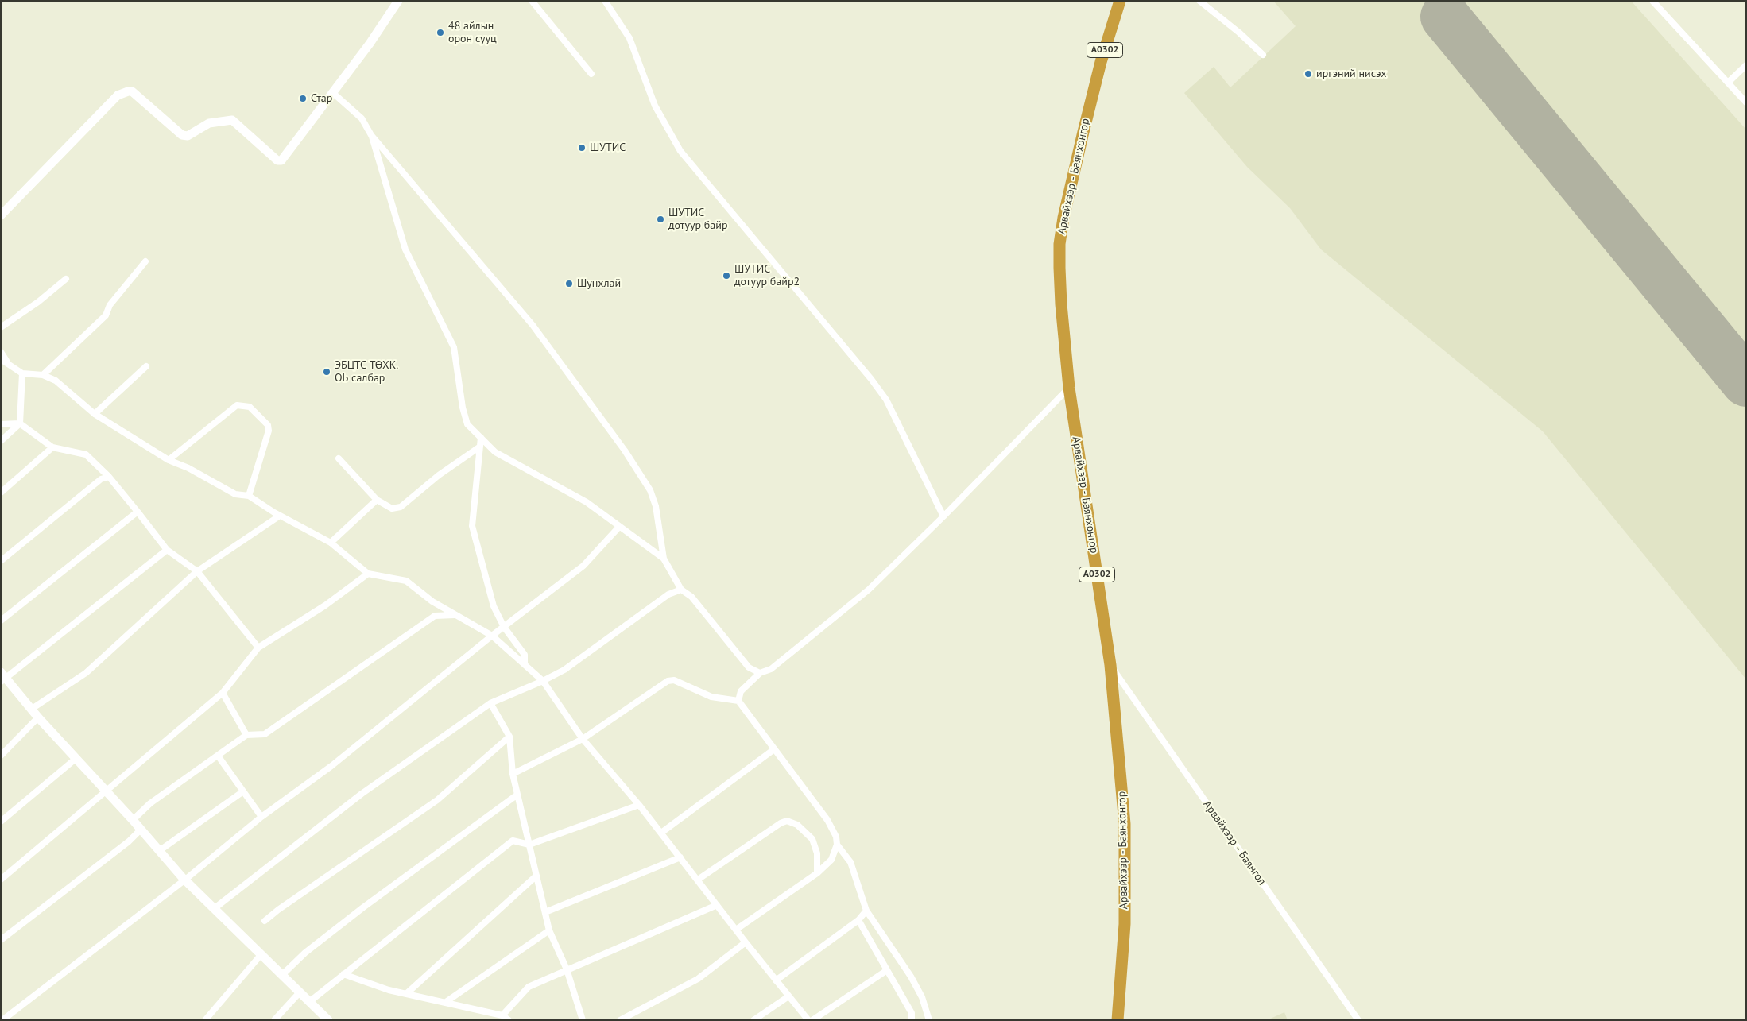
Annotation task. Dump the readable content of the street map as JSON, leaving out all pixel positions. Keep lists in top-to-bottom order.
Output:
{
  "streets": {
    "highway": ["A0302", "Арвайхээр - Баянхонгор"],
    "street": ["Арвайхээр - Баянгол"]
  },
  "crossings": [
    ["Арвайхээр - Баянхонгор", "Арвайхээр - Баянгол"]
  ],
  "places": [
    "48 айлын орон сууц",
    "иргэний нисэх",
    "Стар",
    "ШУТИС",
    "ШУТИС дотуур байр",
    "ШУТИС дотуур байр2",
    "Шунхлай",
    "ЭБЦТС ТӨХК. ӨЬ салбар"
  ]
}
